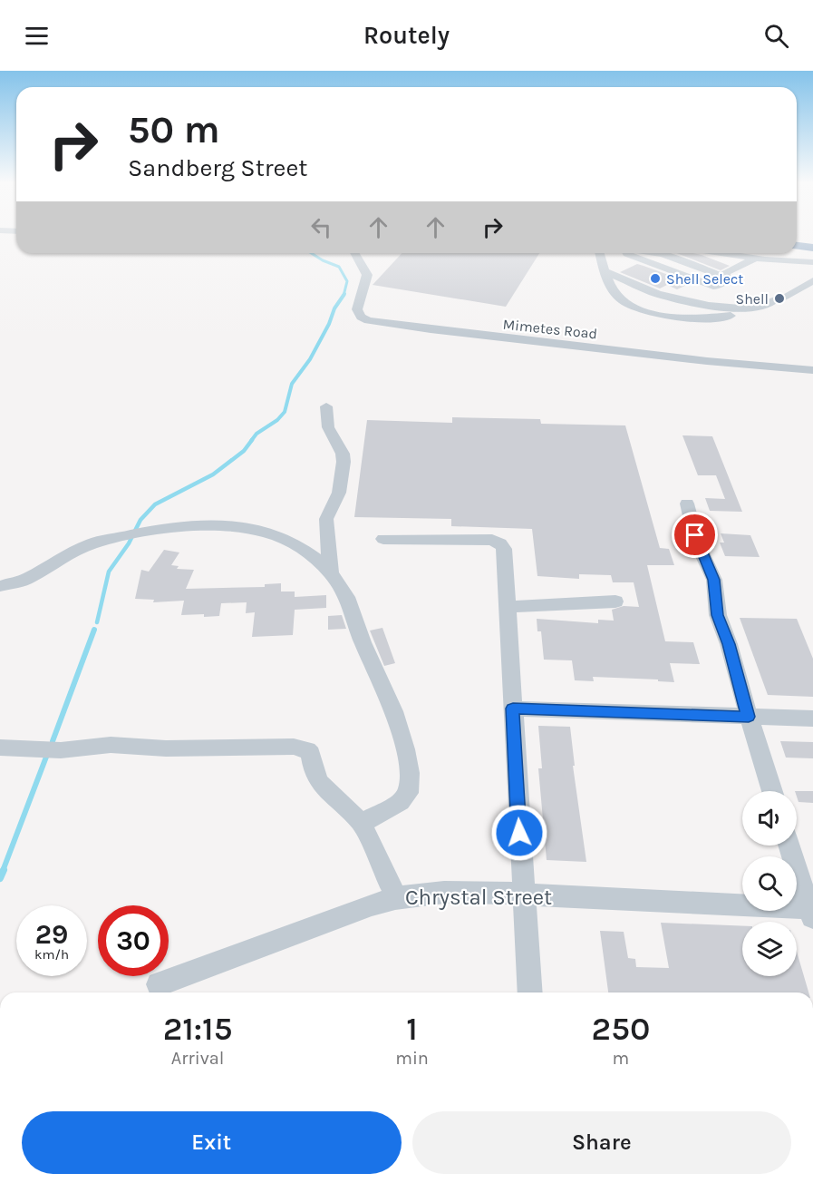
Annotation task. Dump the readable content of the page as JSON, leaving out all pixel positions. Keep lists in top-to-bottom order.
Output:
{
  "streets": {
    "street": ["Mimetes Road", "Chrystal Street"]
  },
  "places": ["Shell Select", "Shell"],
  "page": {
    "header": "Routely",
    "turn": ["50 m", "Sandberg Street"],
    "speed": "29 km/h",
    "limit": "30",
    "eta": [
      "21:15",
      "Arrival",
      "1",
      "min",
      "250",
      "m"
    ],
    "buttons": ["Exit", "Share"]
  }
}
